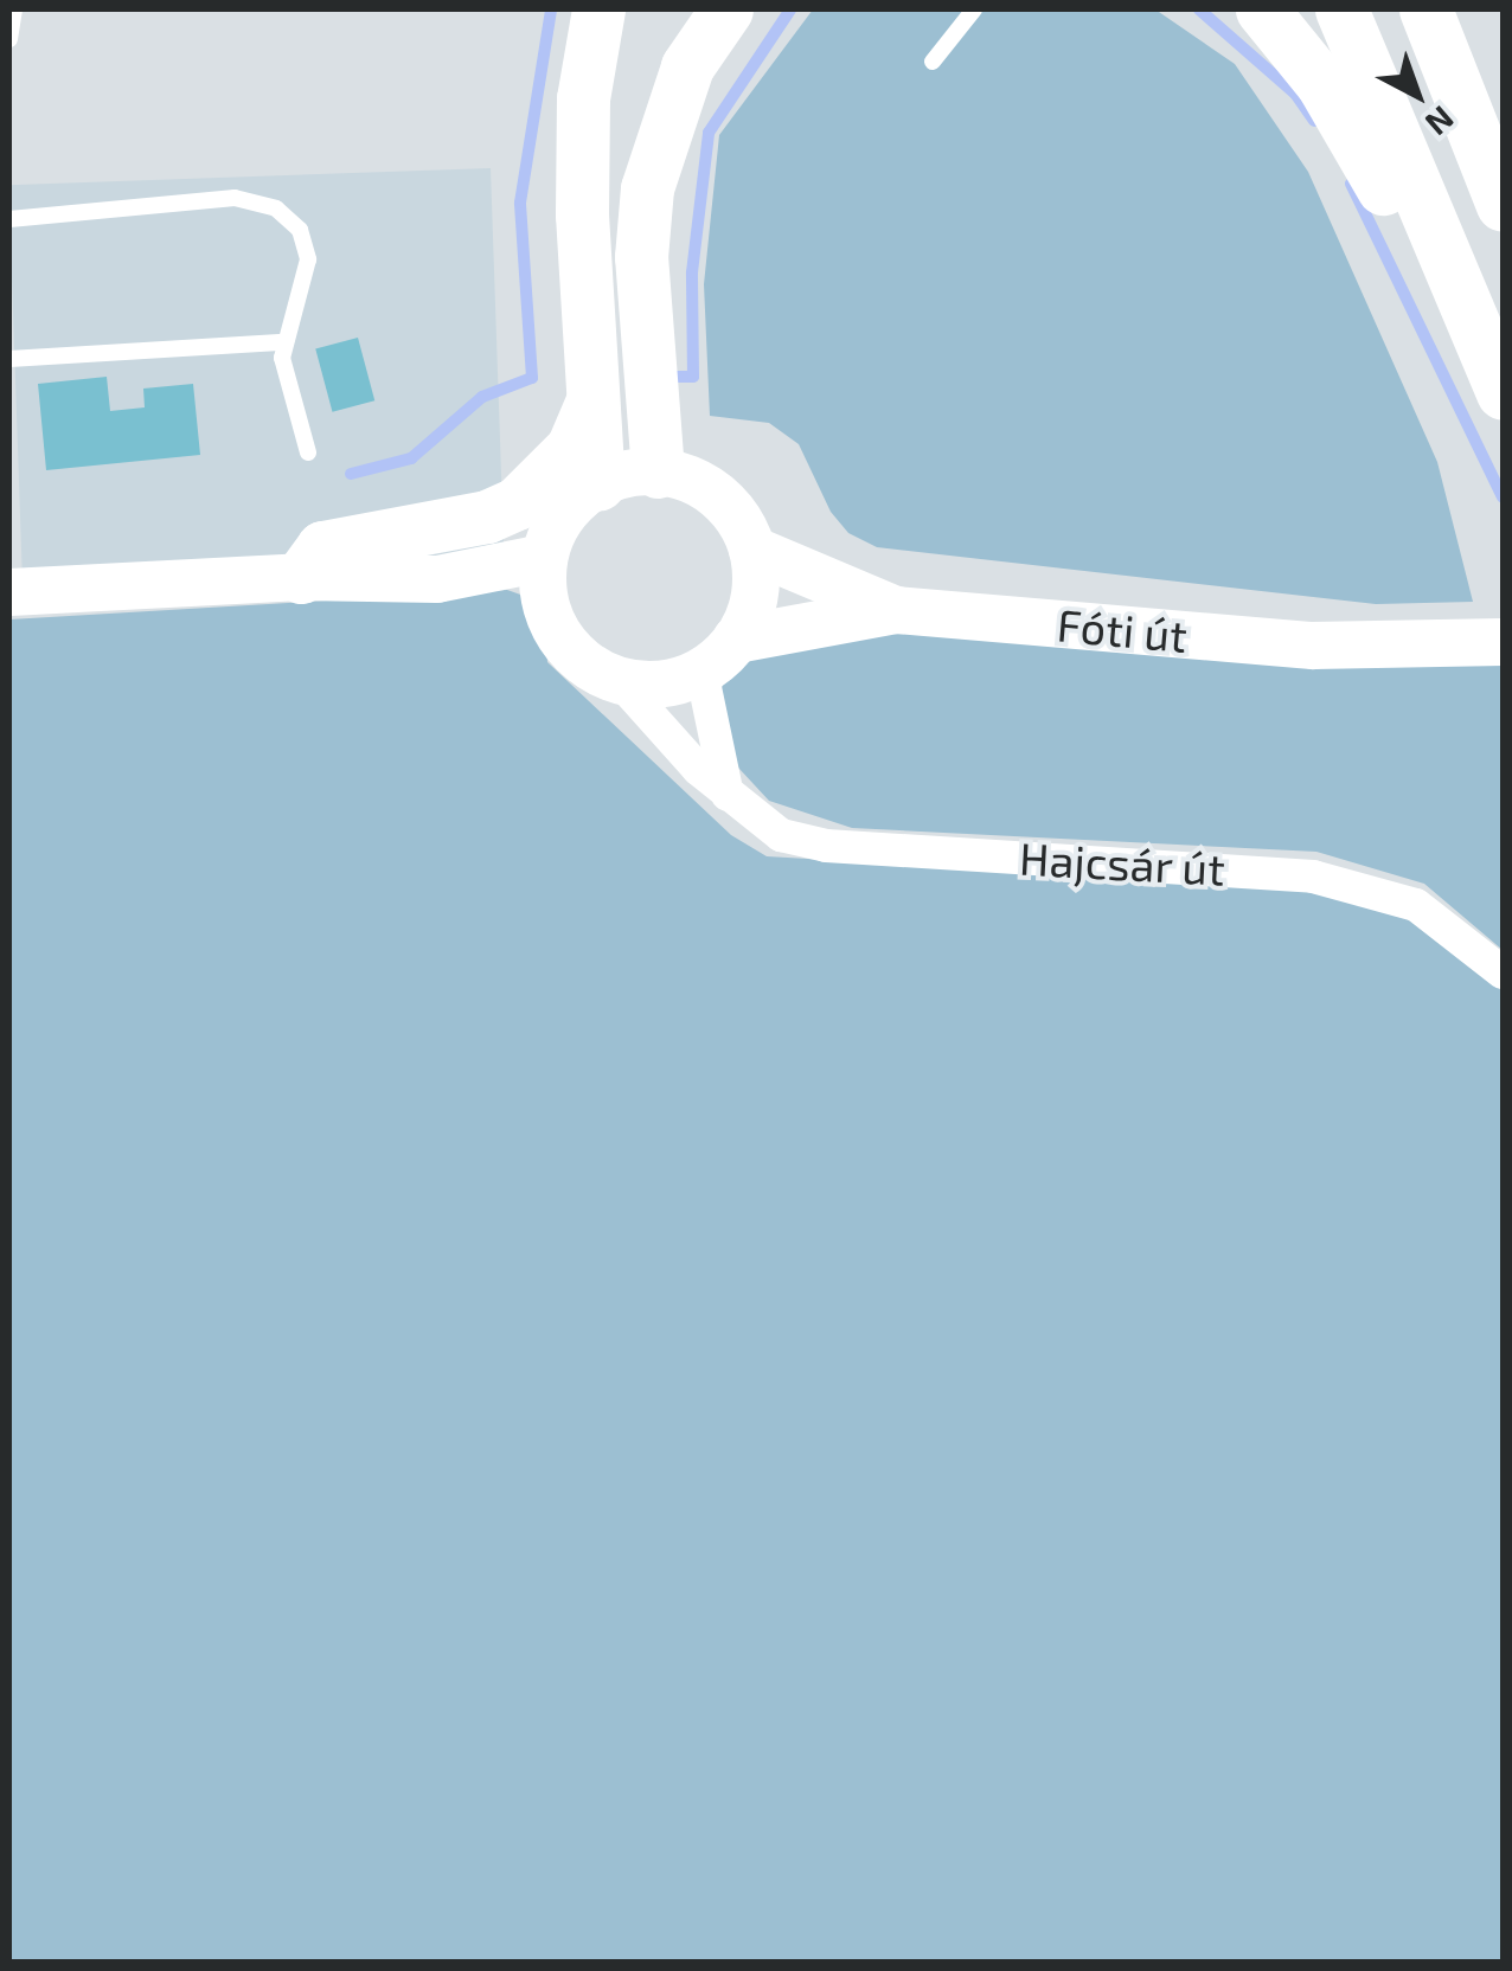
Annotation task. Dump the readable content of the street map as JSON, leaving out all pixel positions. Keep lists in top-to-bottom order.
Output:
{
  "streets": {
    "main road": ["Fóti út"],
    "street": ["Hajcsár út"]
  },
  "crossings": [
    ["Fóti út", "Hajcsár út"]
  ],
  "north": "bottom right"
}
